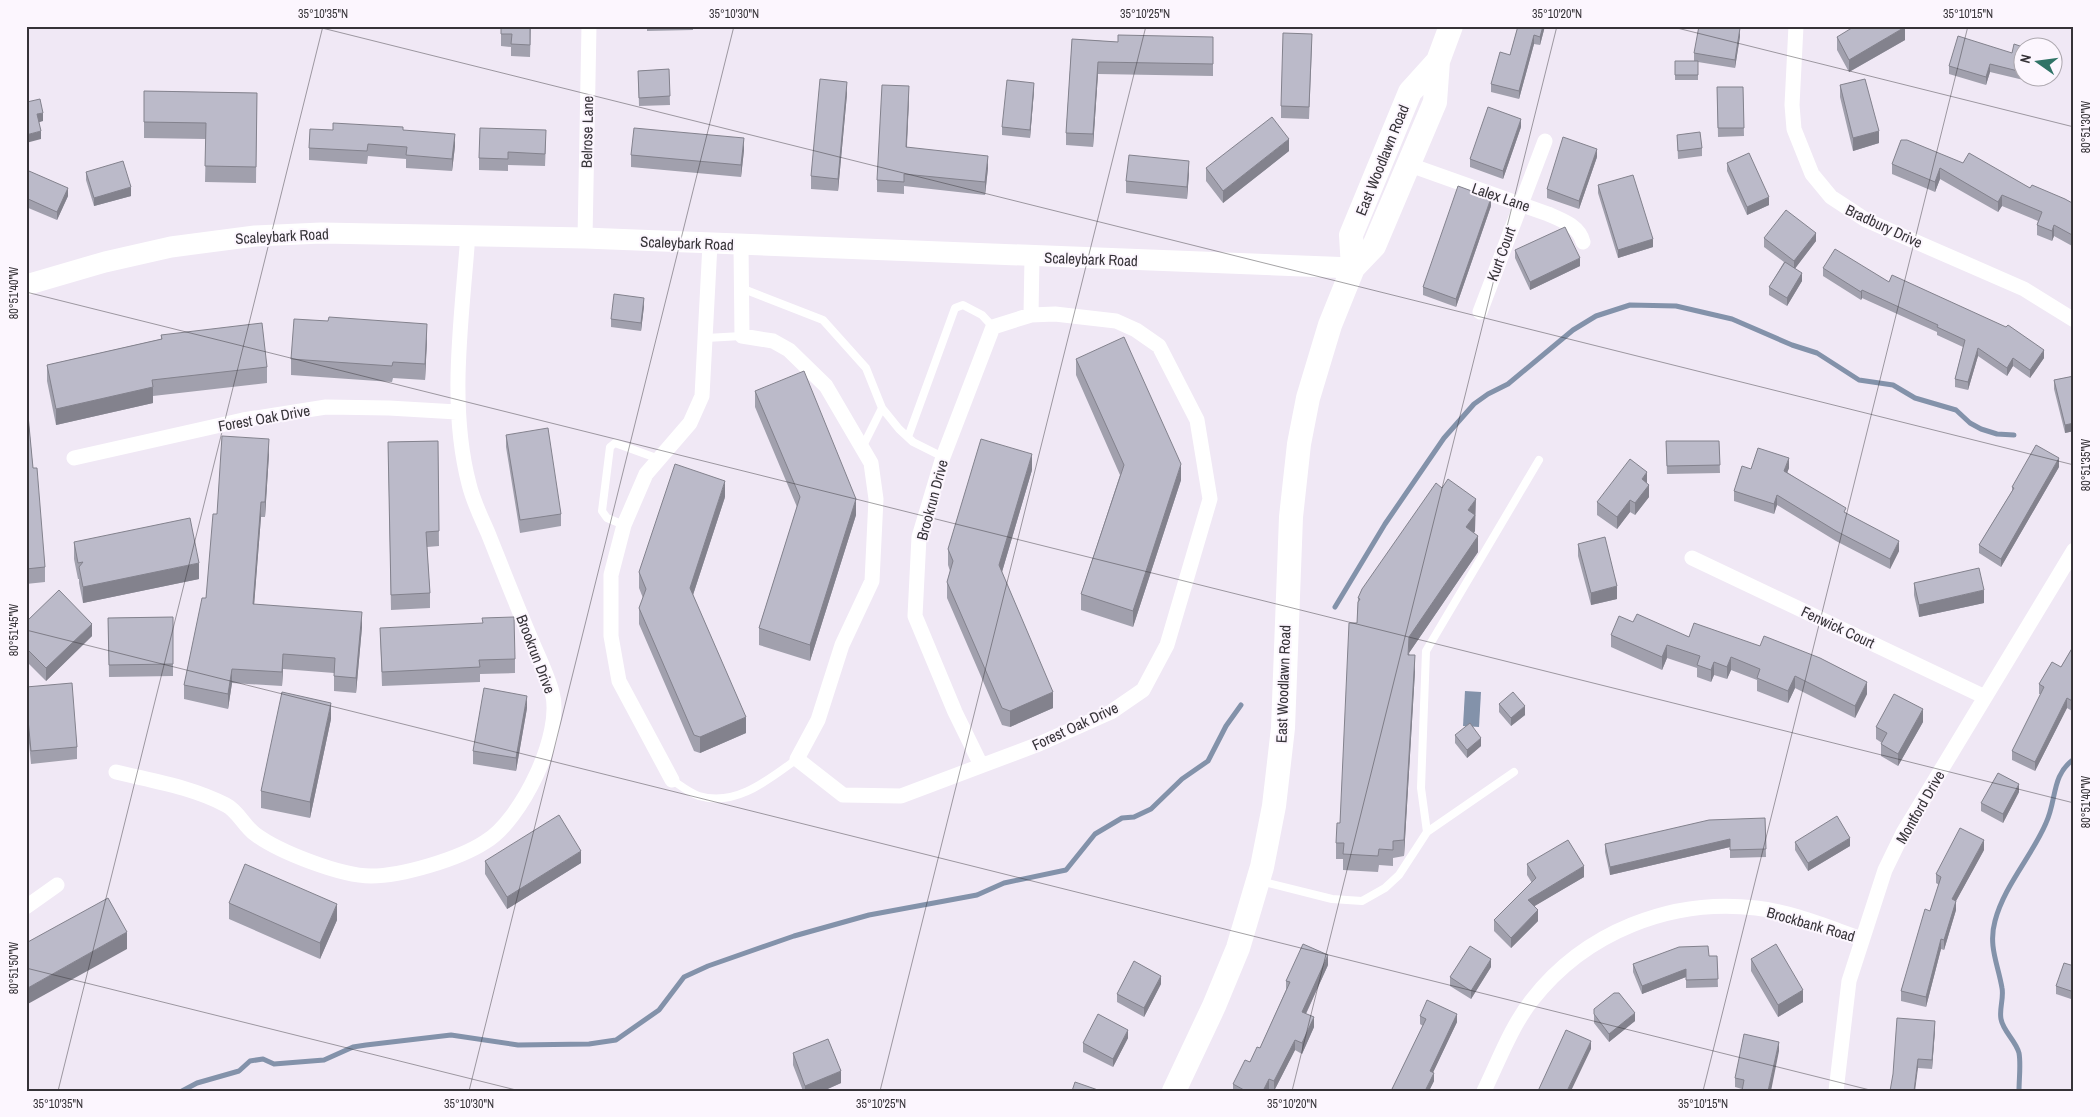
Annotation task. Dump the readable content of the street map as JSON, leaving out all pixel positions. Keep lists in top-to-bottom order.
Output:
{
  "streets": {
    "main road": ["East Woodlawn Road"],
    "street": [
      "Belrose Lane",
      "Lalex Lane",
      "Bradbury Drive",
      "Scaleybark Road",
      "Kurt Court",
      "Forest Oak Drive",
      "Brookrun Drive",
      "Fenwick Court",
      "Montford Drive",
      "Brockbank Road"
    ]
  },
  "crossings": [
    ["Belrose Lane", "Scaleybark Road"],
    ["East Woodlawn Road", "Lalex Lane"],
    ["East Woodlawn Road", "Scaleybark Road"],
    ["Lalex Lane", "Kurt Court"],
    ["Scaleybark Road", "Brookrun Drive"],
    ["Forest Oak Drive", "Brookrun Drive"],
    ["Fenwick Court", "Montford Drive"],
    ["Montford Drive", "Brockbank Road"]
  ],
  "north": "left",
  "coordinates": [
    "35°10'35\"N",
    "35°10'30\"N",
    "35°10'25\"N",
    "35°10'20\"N",
    "35°10'15\"N",
    "80°51'30\"W",
    "80°51'40\"W",
    "80°51'35\"W",
    "80°51'45\"W",
    "80°51'50\"W"
  ]
}
